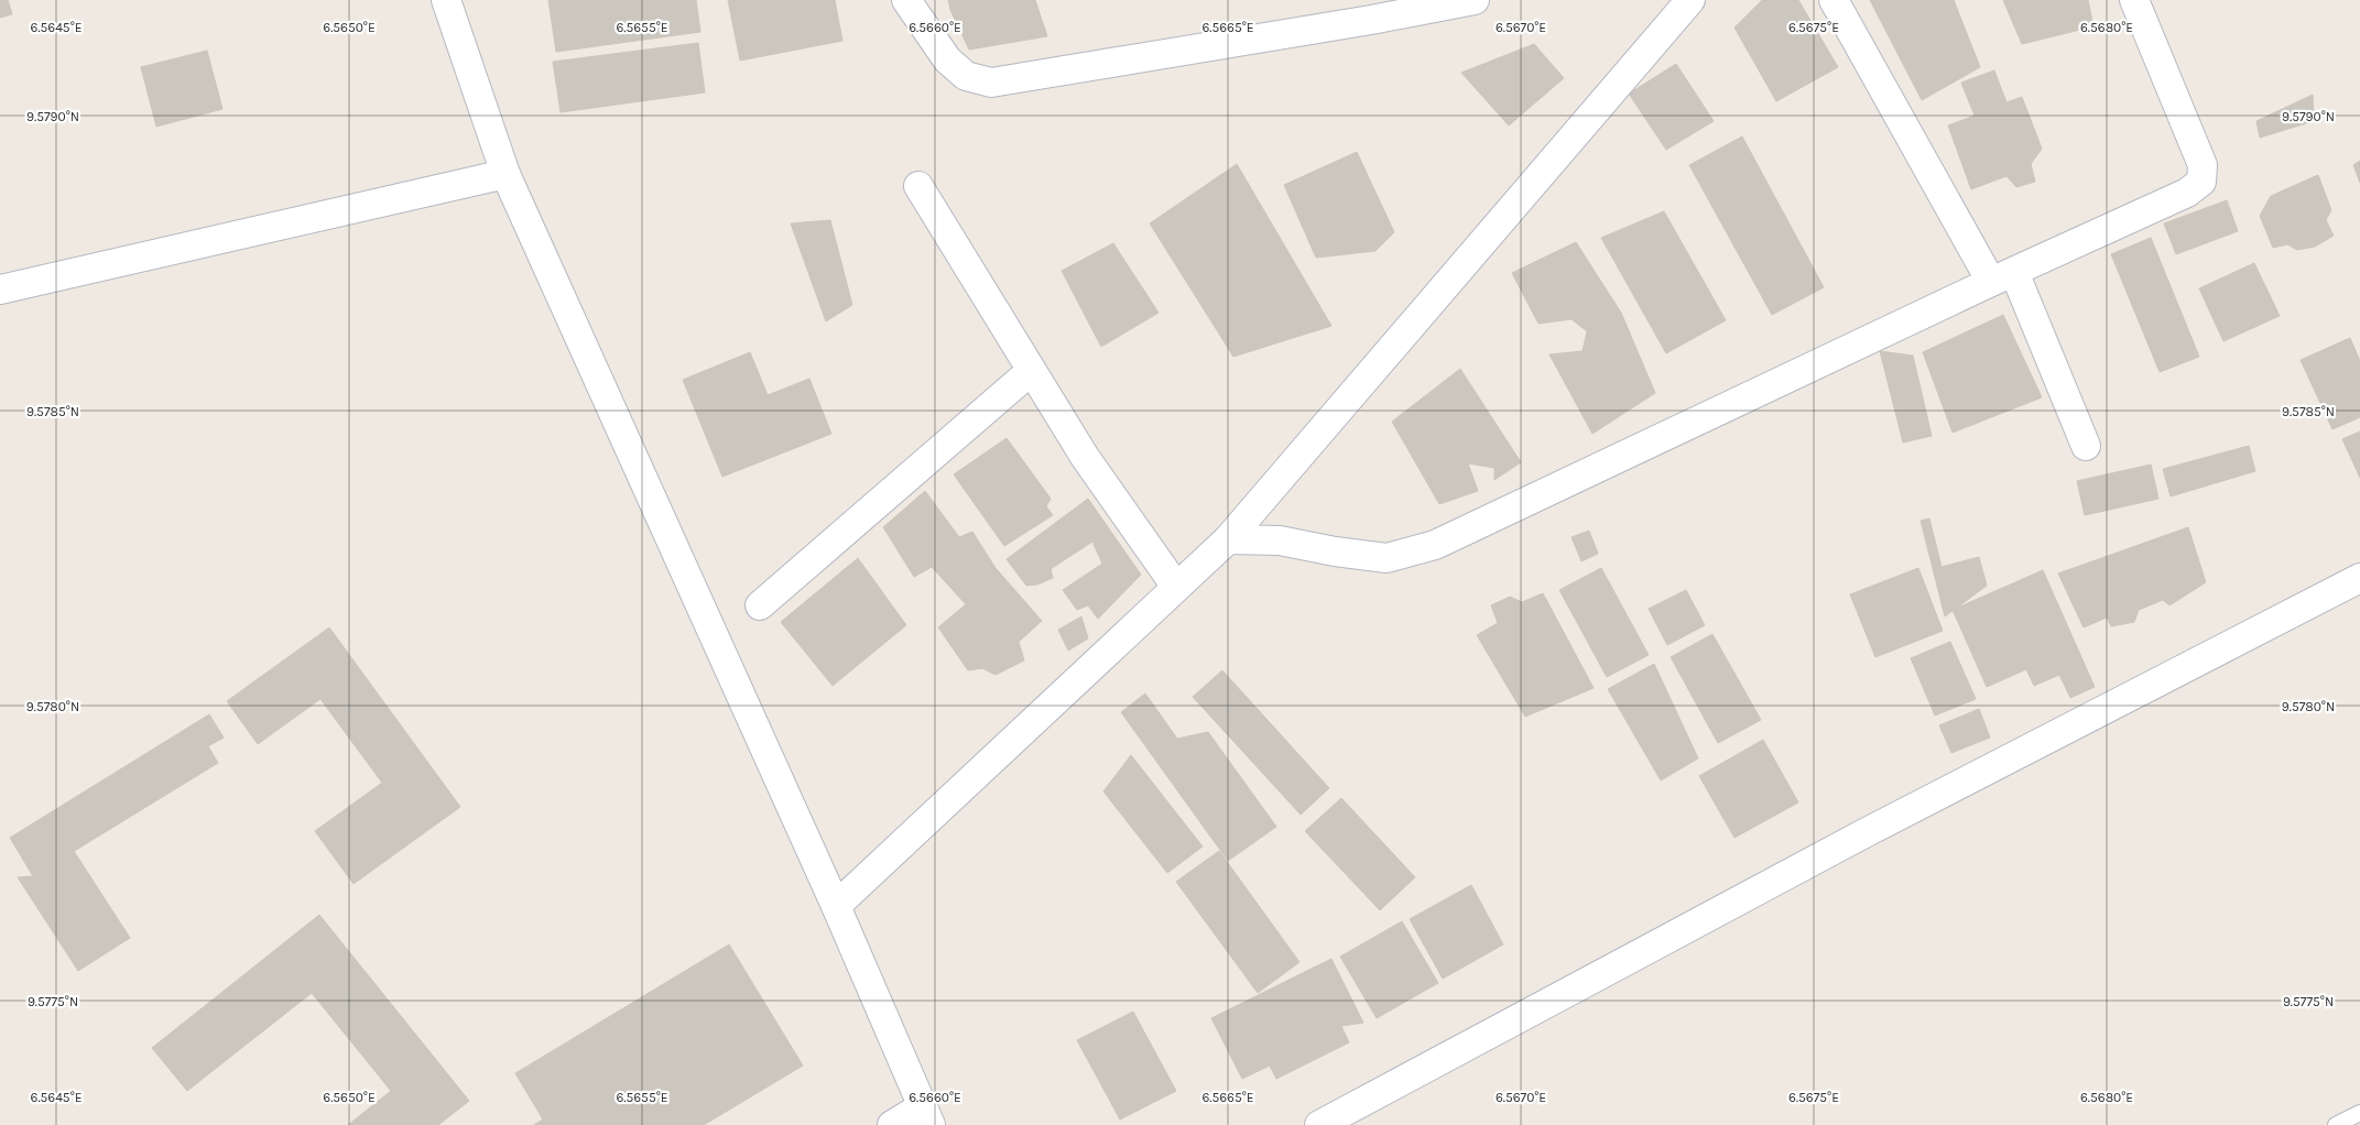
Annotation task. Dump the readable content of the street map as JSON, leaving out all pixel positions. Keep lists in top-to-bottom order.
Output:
{
  "coordinates": [
    "6.5645°E",
    "6.5650°E",
    "6.5655°E",
    "6.5660°E",
    "6.5665°E",
    "6.5670°E",
    "6.5675°E",
    "6.5680°E",
    "9.5790°N",
    "9.5785°N",
    "9.5780°N",
    "9.5775°N"
  ]
}
